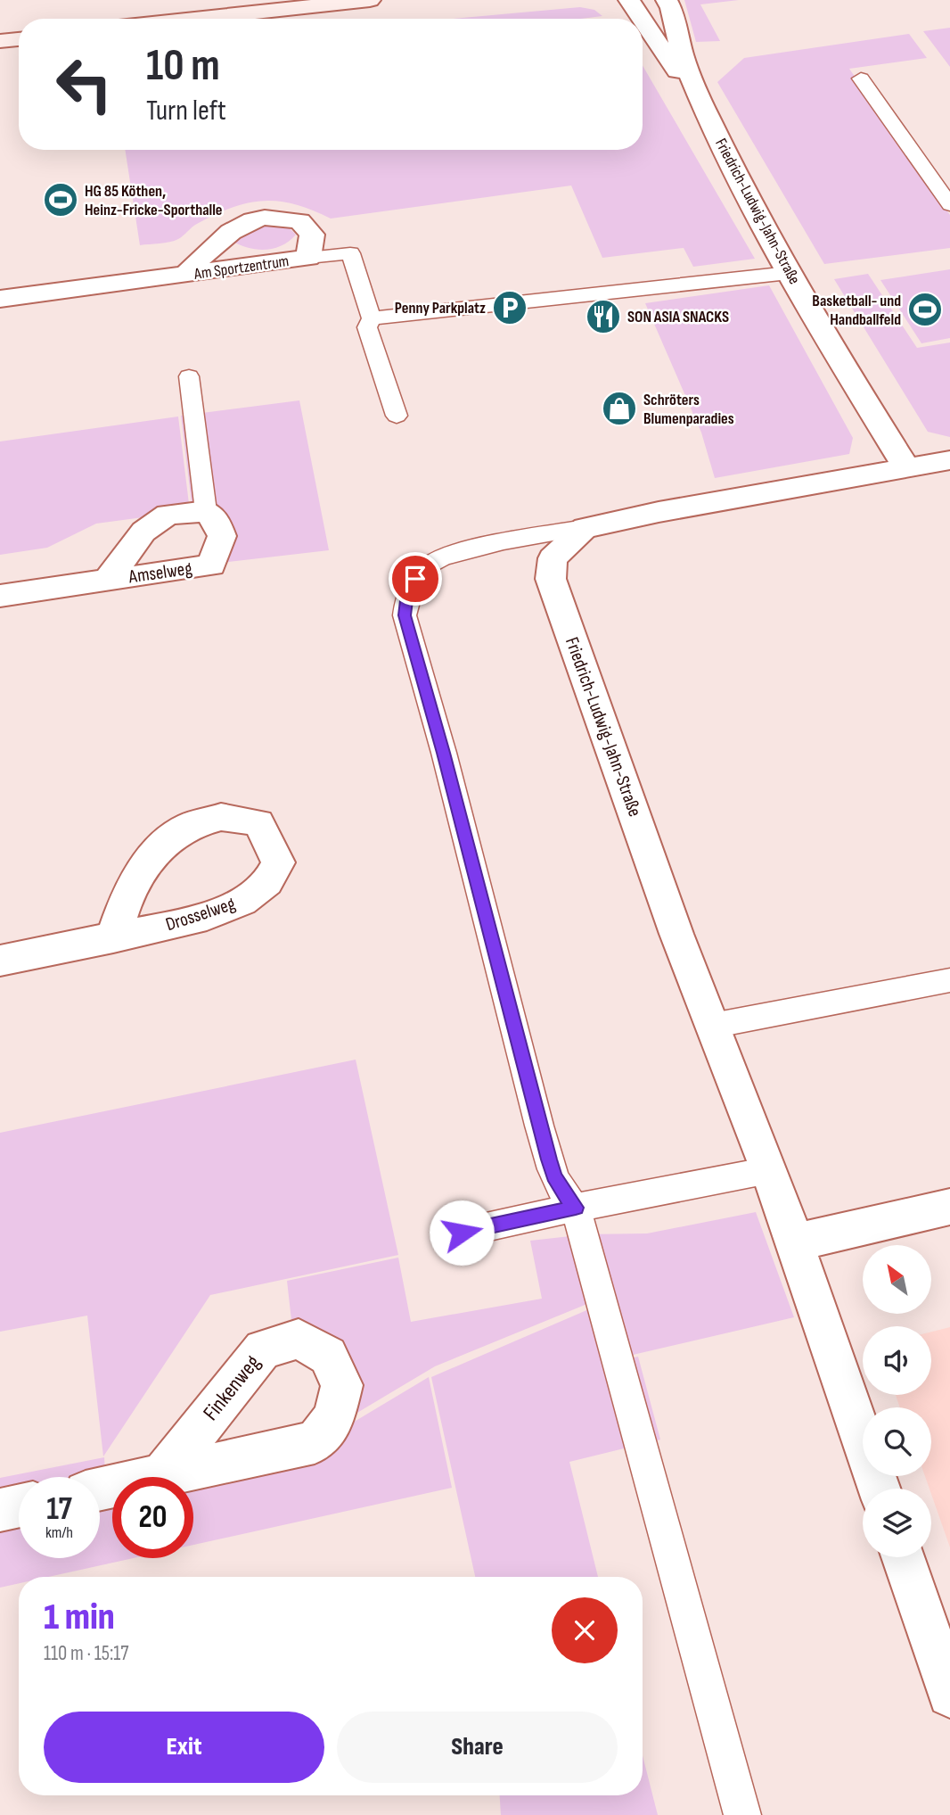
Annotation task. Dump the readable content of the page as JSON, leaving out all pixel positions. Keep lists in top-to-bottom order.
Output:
{
  "streets": {
    "street": [
      "Friedrich-Ludwig-Jahn-Straße",
      "Am Sportzentrum",
      "Amselweg",
      "Drosselweg"
    ]
  },
  "places": {
    "sports": ["HG 85 Köthen, Heinz-Fricke-Sporthalle", "Basketball- und Handballfeld"],
    "parking": ["Penny Parkplatz"],
    "restaurant": ["SON ASIA SNACKS"],
    "shop": ["Schröters Blumenparadies"]
  },
  "north": "top left",
  "page": {
    "turn": ["10 m", "Turn left"],
    "speed": "17 km/h",
    "limit": "20",
    "heading": ["1 min", "110 m · 15:17"],
    "buttons": ["Exit", "Share"]
  }
}
